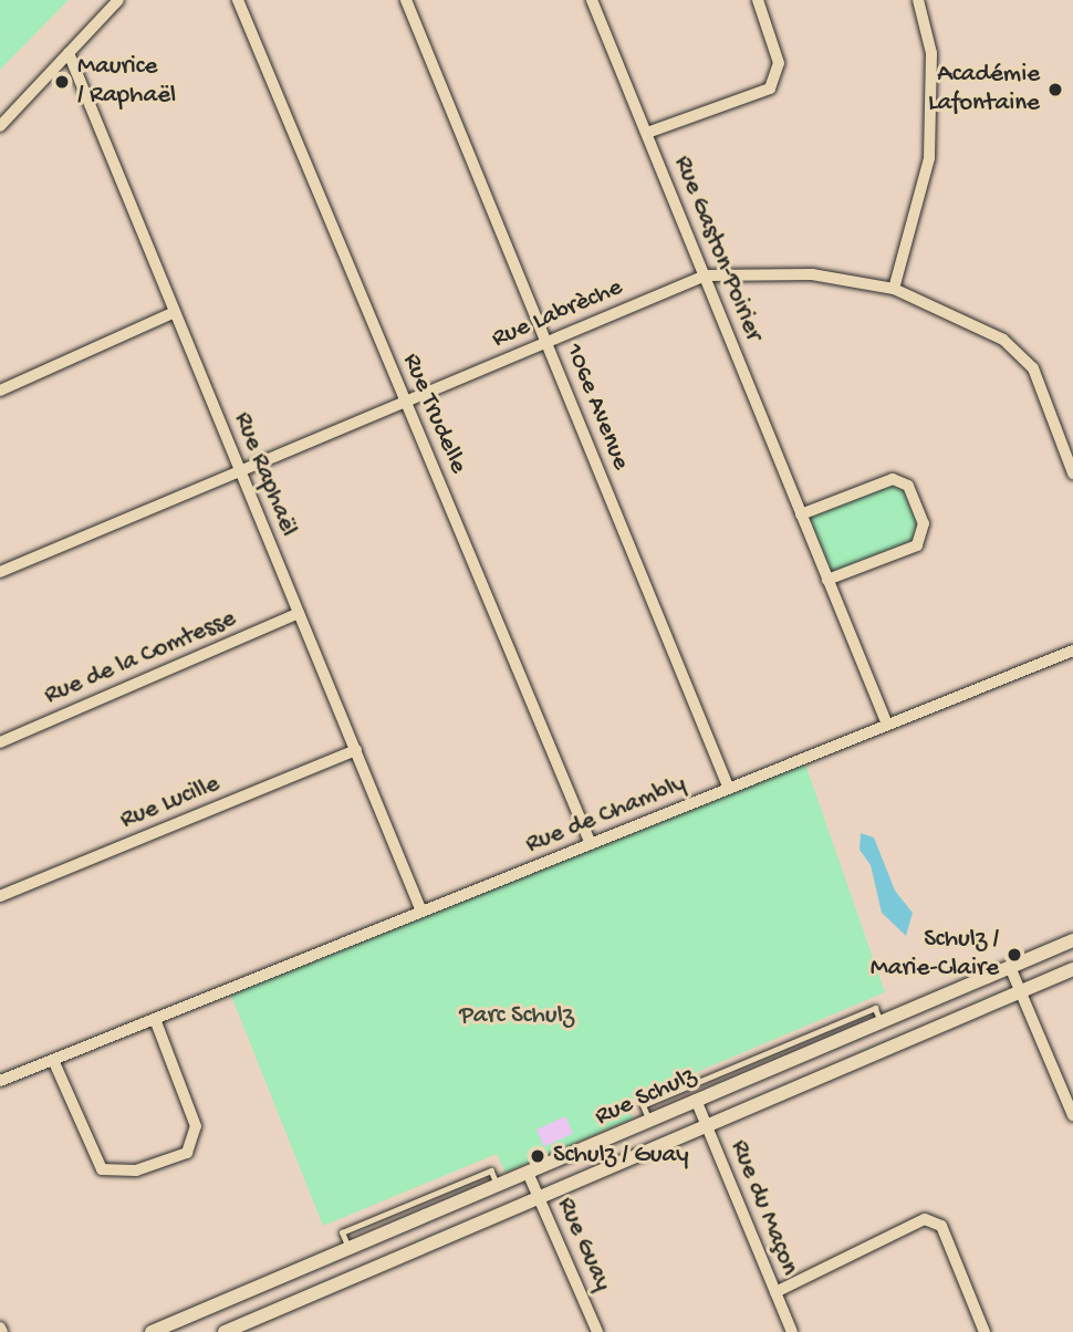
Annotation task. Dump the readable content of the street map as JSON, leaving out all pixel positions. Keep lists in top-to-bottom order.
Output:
{
  "streets": {
    "street": [
      "Rue Gaston-Poirier",
      "Rue Labrèche",
      "106e Avenue",
      "Rue Trudelle",
      "Rue Raphaël",
      "Rue de la Comtesse",
      "Rue Lucille",
      "Rue de Chambly",
      "Rue Schulz",
      "Rue du Maçon",
      "Rue Guay"
    ]
  },
  "crossings": [
    ["Rue Gaston-Poirier", "Rue Labrèche"],
    ["Rue Gaston-Poirier", "Rue de Chambly"],
    ["Rue Labrèche", "106e Avenue"],
    ["Rue Labrèche", "Rue Trudelle"],
    ["Rue Labrèche", "Rue Raphaël"],
    ["106e Avenue", "Rue de Chambly"],
    ["Rue Trudelle", "Rue de Chambly"],
    ["Rue Raphaël", "Rue de la Comtesse"],
    ["Rue Raphaël", "Rue Lucille"],
    ["Rue Raphaël", "Rue de Chambly"],
    ["Rue Schulz", "Rue du Maçon"],
    ["Rue Schulz", "Rue Guay"]
  ],
  "parks": ["Parc Schulz"],
  "places": [
    "Maurice / Raphaël",
    "Académie Lafontaine",
    "Schulz / Marie-Claire",
    "Schulz / Guay"
  ]
}
